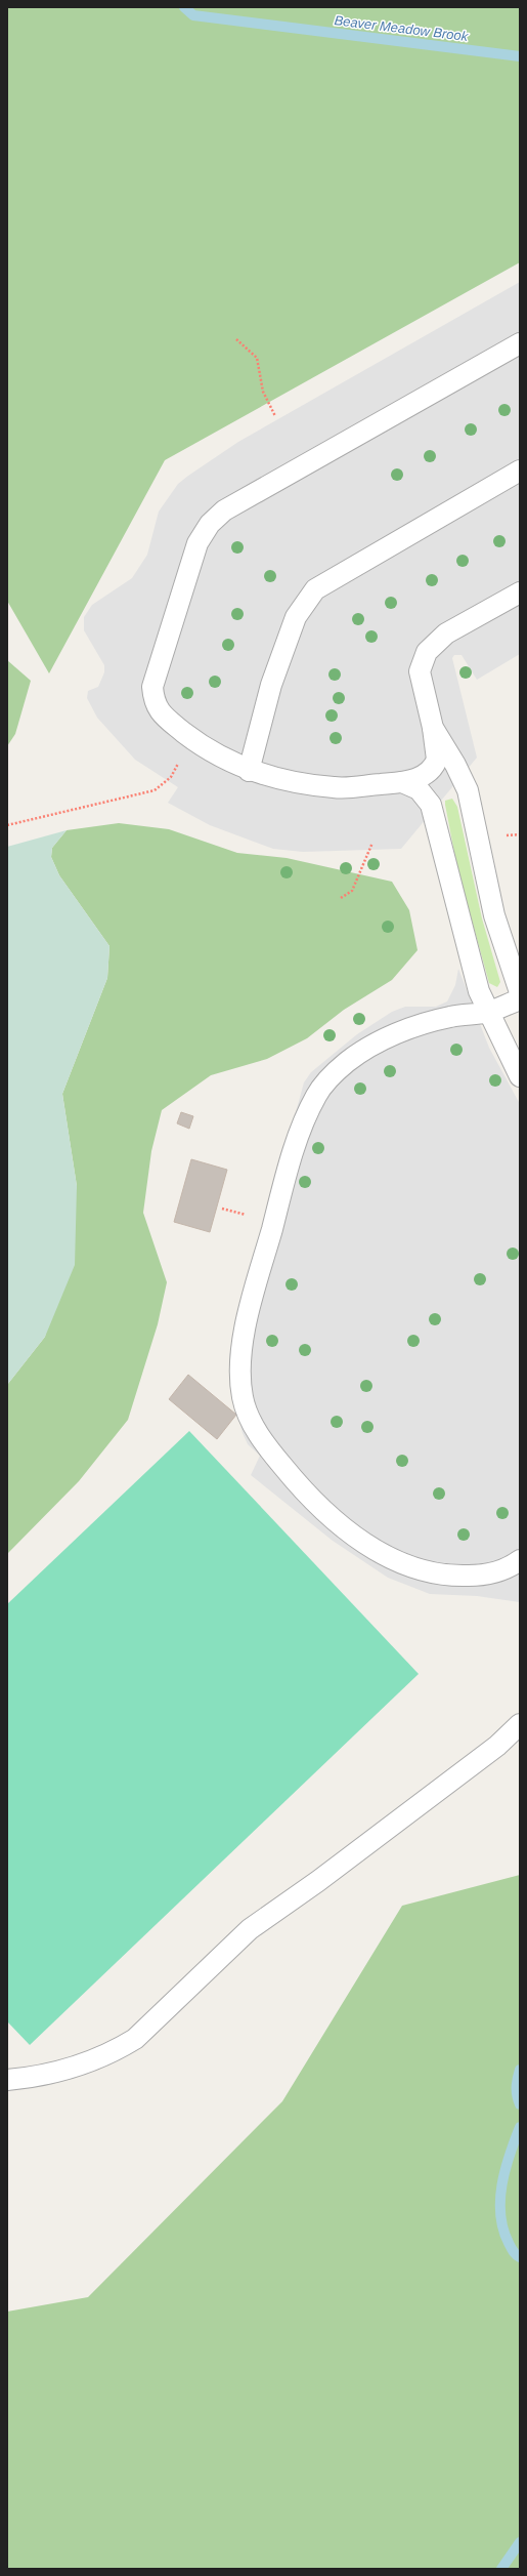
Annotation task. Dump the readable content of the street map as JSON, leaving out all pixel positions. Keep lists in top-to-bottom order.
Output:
{
  "water": ["Beaver Meadow Brook"]
}
